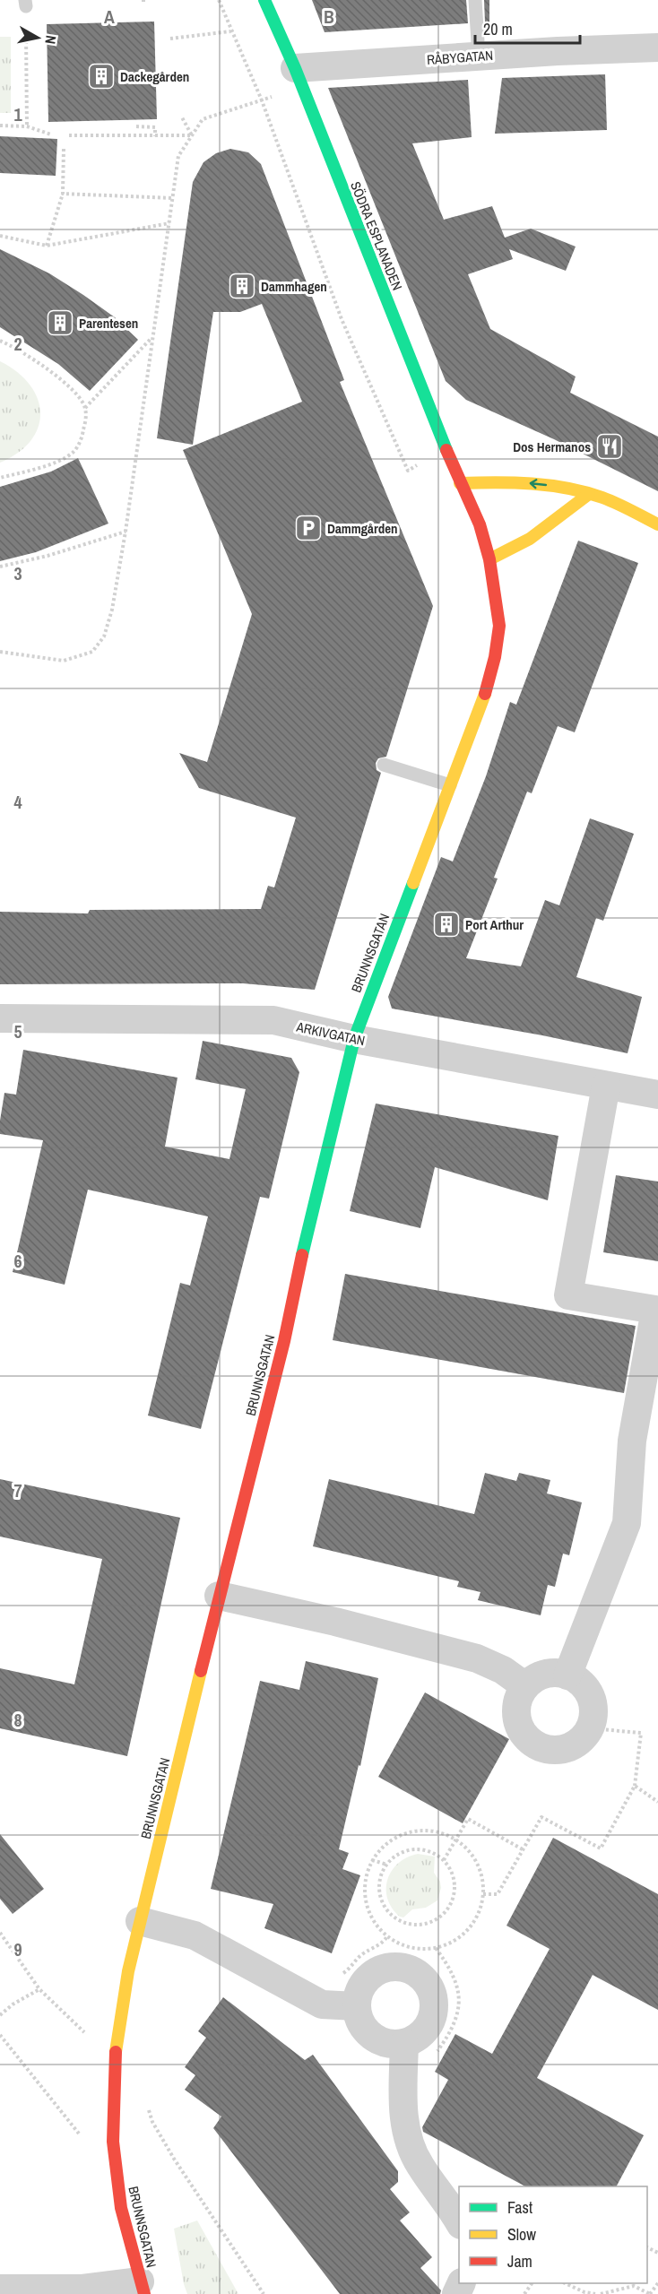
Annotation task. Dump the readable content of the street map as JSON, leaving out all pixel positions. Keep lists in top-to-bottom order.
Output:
{
  "streets": {
    "street": [
      "RÅBYGATAN",
      "SÖDRA ESPLANADEN",
      "BRUNNSGATAN",
      "ARKIVGATAN"
    ]
  },
  "crossings": [
    ["RÅBYGATAN", "SÖDRA ESPLANADEN"],
    ["SÖDRA ESPLANADEN", "BRUNNSGATAN"],
    ["BRUNNSGATAN", "ARKIVGATAN"]
  ],
  "places": {
    "building": [
      "Dackegården",
      "Dammhagen",
      "Parentesen",
      "Port Arthur"
    ],
    "restaurant": ["Dos Hermanos"],
    "parking": ["Dammgården"]
  },
  "legend": ["Fast", "Slow", "Jam"],
  "scale_bar": "20 m",
  "north": "right",
  "grid": {
    "columns": ["A", "B"],
    "rows": [
      "1",
      "2",
      "3",
      "4",
      "5",
      "6",
      "7",
      "8",
      "9"
    ]
  }
}
